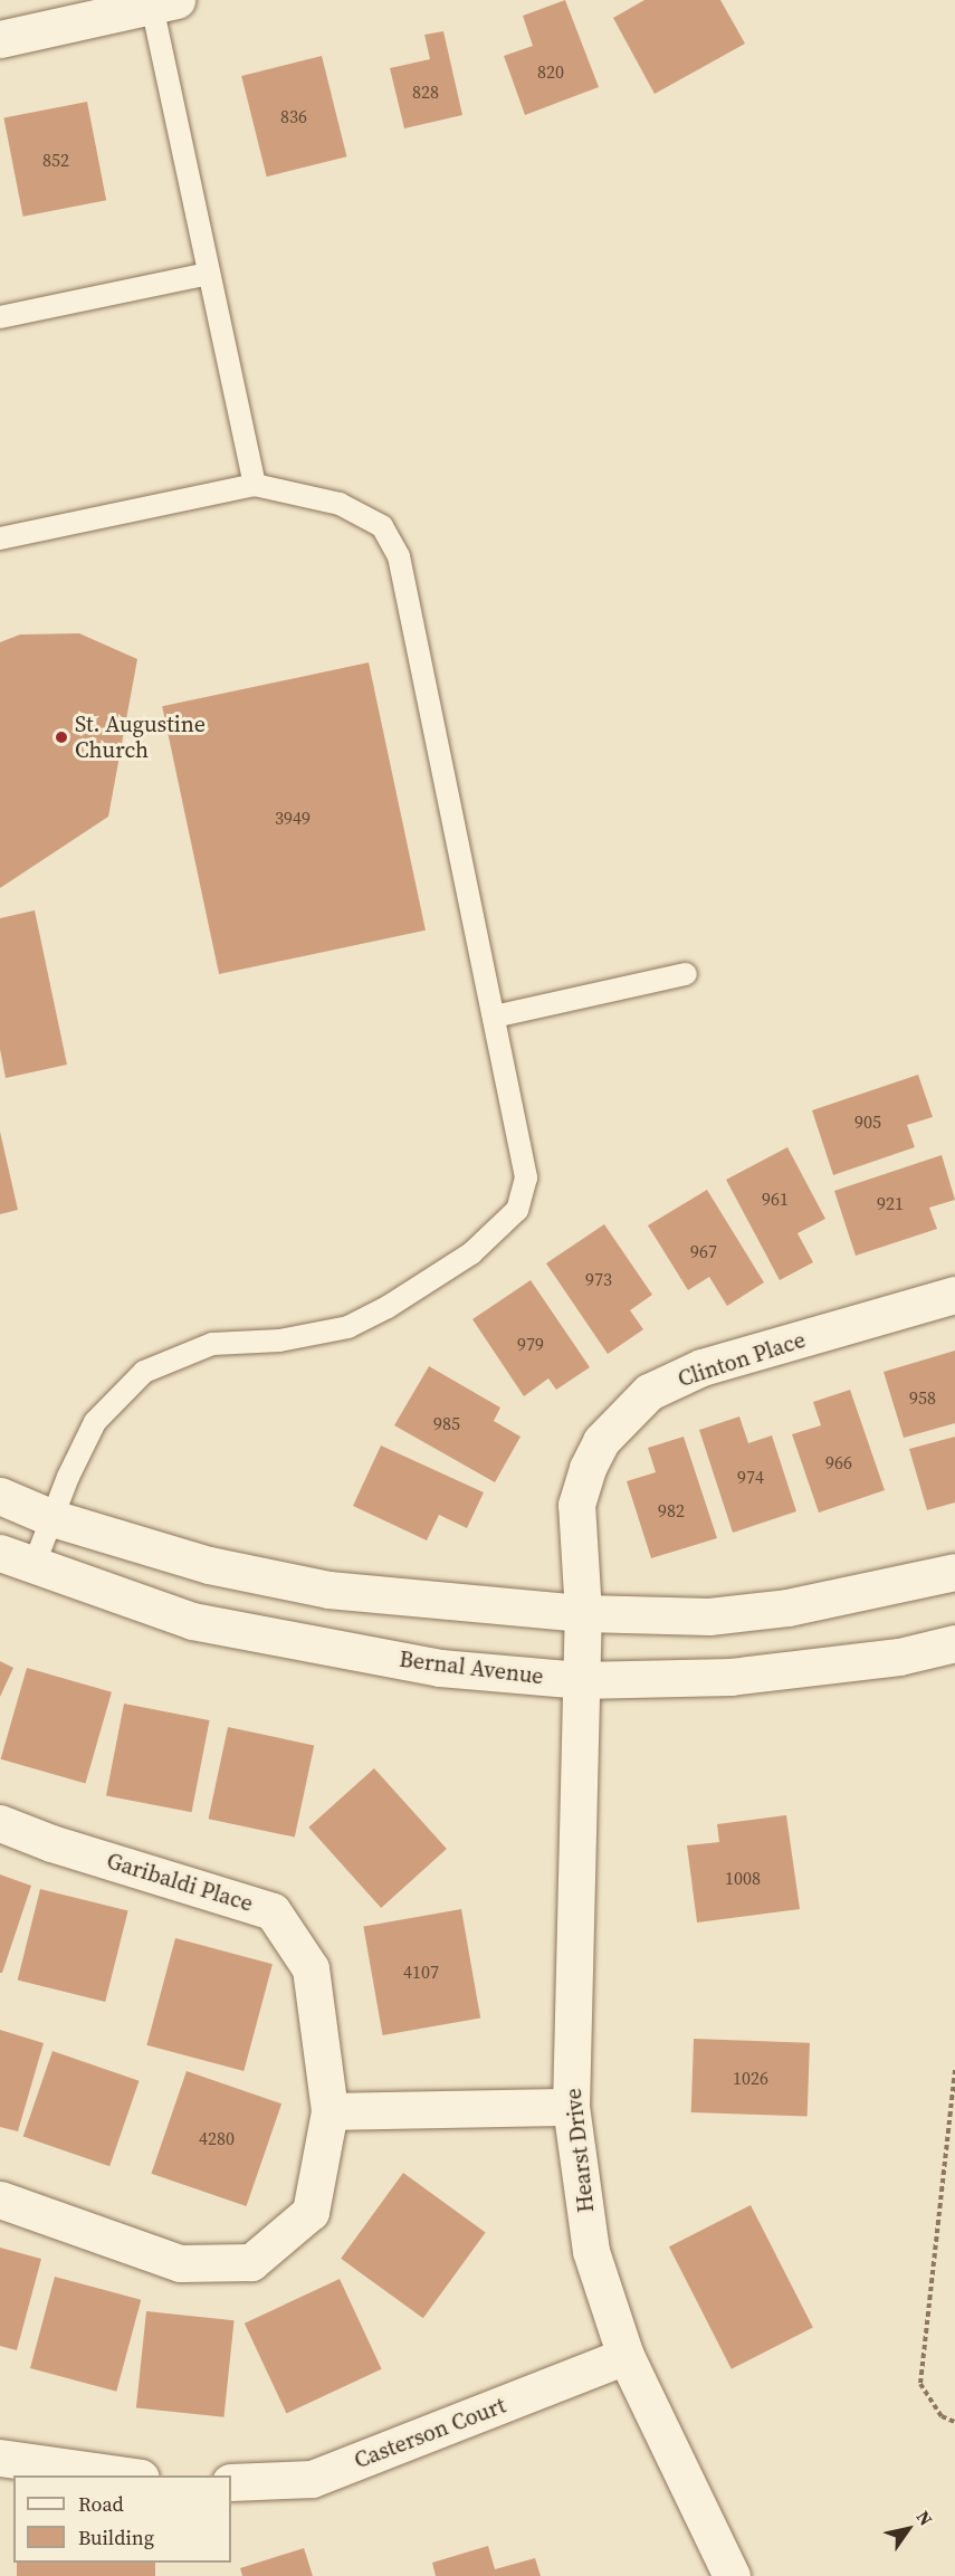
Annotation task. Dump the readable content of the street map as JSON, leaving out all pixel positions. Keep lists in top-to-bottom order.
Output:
{
  "streets": {
    "street": [
      "Clinton Place",
      "Bernal Avenue",
      "Garibaldi Place",
      "Hearst Drive",
      "Casterson Court"
    ]
  },
  "crossings": [
    ["Clinton Place", "Hearst Drive"],
    ["Bernal Avenue", "Hearst Drive"],
    ["Hearst Drive", "Casterson Court"]
  ],
  "places": ["St. Augustine Church"],
  "house_numbers": [
    "820",
    "828",
    "836",
    "852",
    "3949",
    "905",
    "961",
    "921",
    "967",
    "973",
    "979",
    "958",
    "985",
    "966",
    "974",
    "982",
    "1008",
    "4107",
    "1026",
    "4280"
  ],
  "legend": ["Road", "Building"],
  "north": "top right"
}
